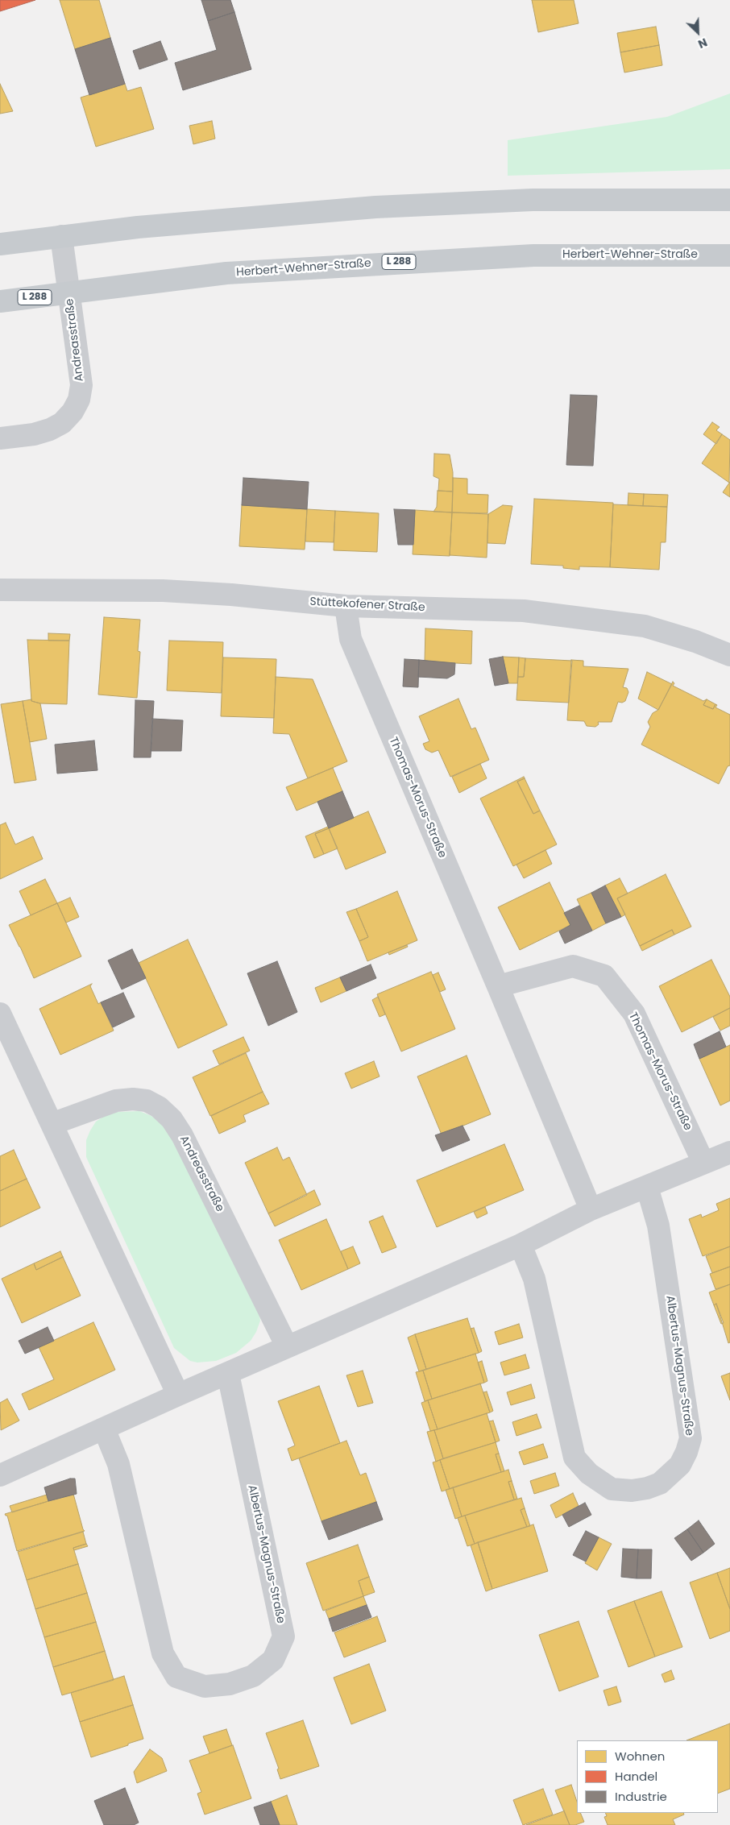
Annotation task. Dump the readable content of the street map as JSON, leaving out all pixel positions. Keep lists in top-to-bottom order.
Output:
{
  "streets": {
    "main road": ["Herbert-Wehner-Straße", "L 288"],
    "street": [
      "Andreasstraße",
      "Stüttekofener Straße",
      "Thomas-Morus-Straße",
      "Albertus-Magnus-Straße"
    ]
  },
  "crossings": [
    ["Herbert-Wehner-Straße", "Andreasstraße"],
    ["Stüttekofener Straße", "Thomas-Morus-Straße"]
  ],
  "legend": ["Wohnen", "Handel", "Industrie"],
  "north": "bottom right"
}
